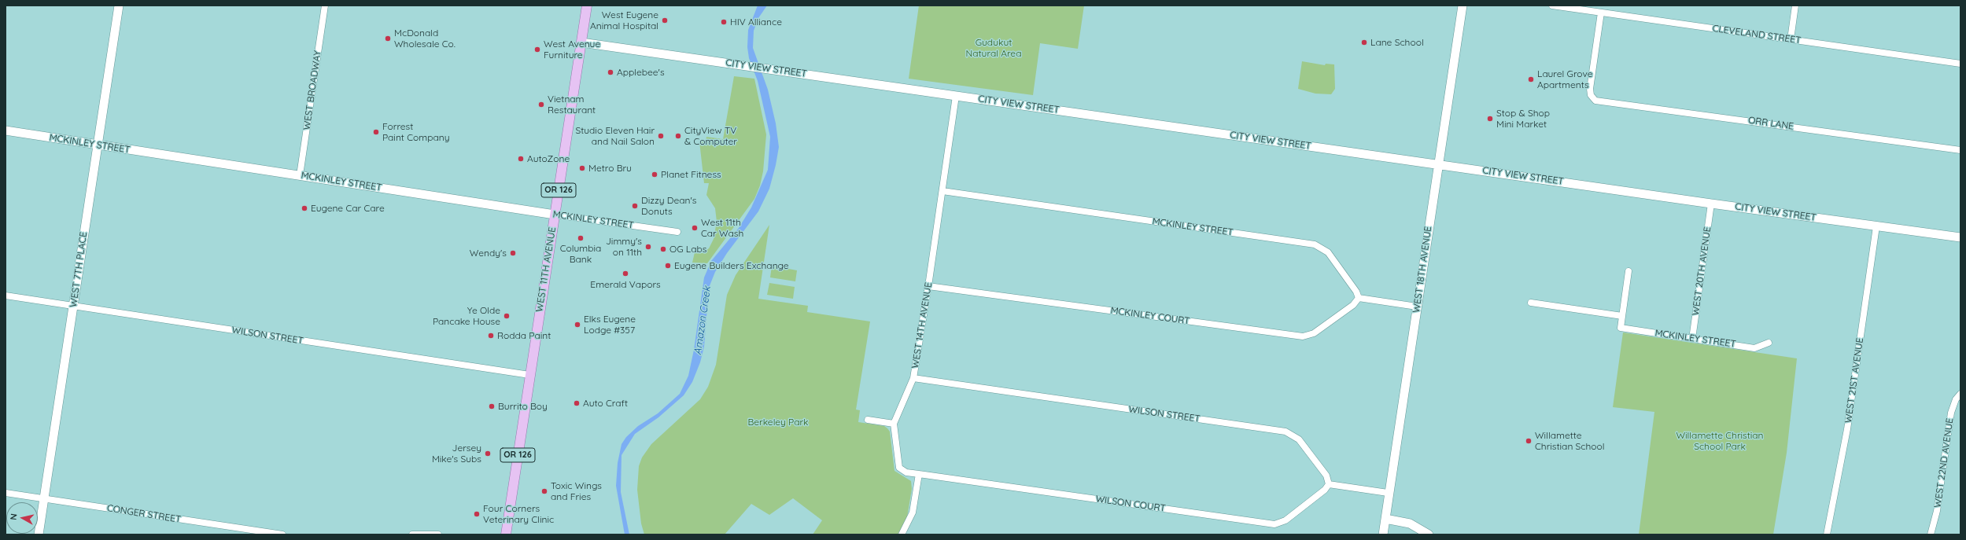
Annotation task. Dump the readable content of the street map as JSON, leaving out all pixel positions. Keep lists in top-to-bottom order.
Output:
{
  "streets": {
    "main road": ["OR 126", "WEST 11TH AVENUE"],
    "street": [
      "CLEVELAND STREET",
      "CITY VIEW STREET",
      "WEST BROADWAY",
      "ORR LANE",
      "MCKINLEY STREET",
      "WEST 7TH PLACE",
      "WEST 18TH AVENUE",
      "WEST 20TH AVENUE",
      "MCKINLEY COURT",
      "WEST 14TH AVENUE",
      "WILSON STREET",
      "WEST 21ST AVENUE",
      "WEST 22ND AVENUE",
      "WILSON COURT",
      "CONGER STREET"
    ]
  },
  "crossings": [
    ["CLEVELAND STREET", "ORR LANE"],
    ["CITY VIEW STREET", "WEST 11TH AVENUE"],
    ["CITY VIEW STREET", "WEST 18TH AVENUE"],
    ["CITY VIEW STREET", "WEST 20TH AVENUE"],
    ["CITY VIEW STREET", "WEST 14TH AVENUE"],
    ["CITY VIEW STREET", "WEST 21ST AVENUE"],
    ["WEST BROADWAY", "MCKINLEY STREET"],
    ["MCKINLEY STREET", "WEST 7TH PLACE"],
    ["MCKINLEY STREET", "WEST 11TH AVENUE"],
    ["MCKINLEY STREET", "WEST 20TH AVENUE"],
    ["MCKINLEY STREET", "MCKINLEY COURT"],
    ["MCKINLEY STREET", "WEST 14TH AVENUE"],
    ["WEST 7TH PLACE", "WILSON STREET"],
    ["WEST 7TH PLACE", "CONGER STREET"],
    ["WEST 11TH AVENUE", "WILSON STREET"],
    ["MCKINLEY COURT", "WEST 14TH AVENUE"],
    ["WEST 14TH AVENUE", "WILSON STREET"],
    ["WILSON STREET", "WILSON COURT"]
  ],
  "water": ["Amazon Creek"],
  "parks": ["Gudukut Natural Area", "Berkeley Park", "Willamette Christian School Park"],
  "places": [
    "West Eugene Animal Hospital",
    "HIV Alliance",
    "McDonald Wholesale Co.",
    "Lane School",
    "West Avenue Furniture",
    "Applebee's",
    "Laurel Grove Apartments",
    "Vietnam Restaurant",
    "Stop & Shop Mini Market",
    "Forrest Paint Company",
    "Studio Eleven Hair and Nail Salon",
    "CityView TV & Computer",
    "AutoZone",
    "Metro Bru",
    "Planet Fitness",
    "Dizzy Dean's Donuts",
    "Eugene Car Care",
    "West 11th Car Wash",
    "Columbia Bank",
    "Jimmy's on 11th",
    "OG Labs",
    "Wendy's",
    "Eugene Builders Exchange",
    "Emerald Vapors",
    "Ye Olde Pancake House",
    "Elks Eugene Lodge #357",
    "Rodda Paint",
    "Auto Craft",
    "Burrito Boy",
    "Willamette Christian School",
    "Jersey Mike's Subs",
    "Toxic Wings and Fries",
    "Four Corners Veterinary Clinic"
  ],
  "north": "left"
}
